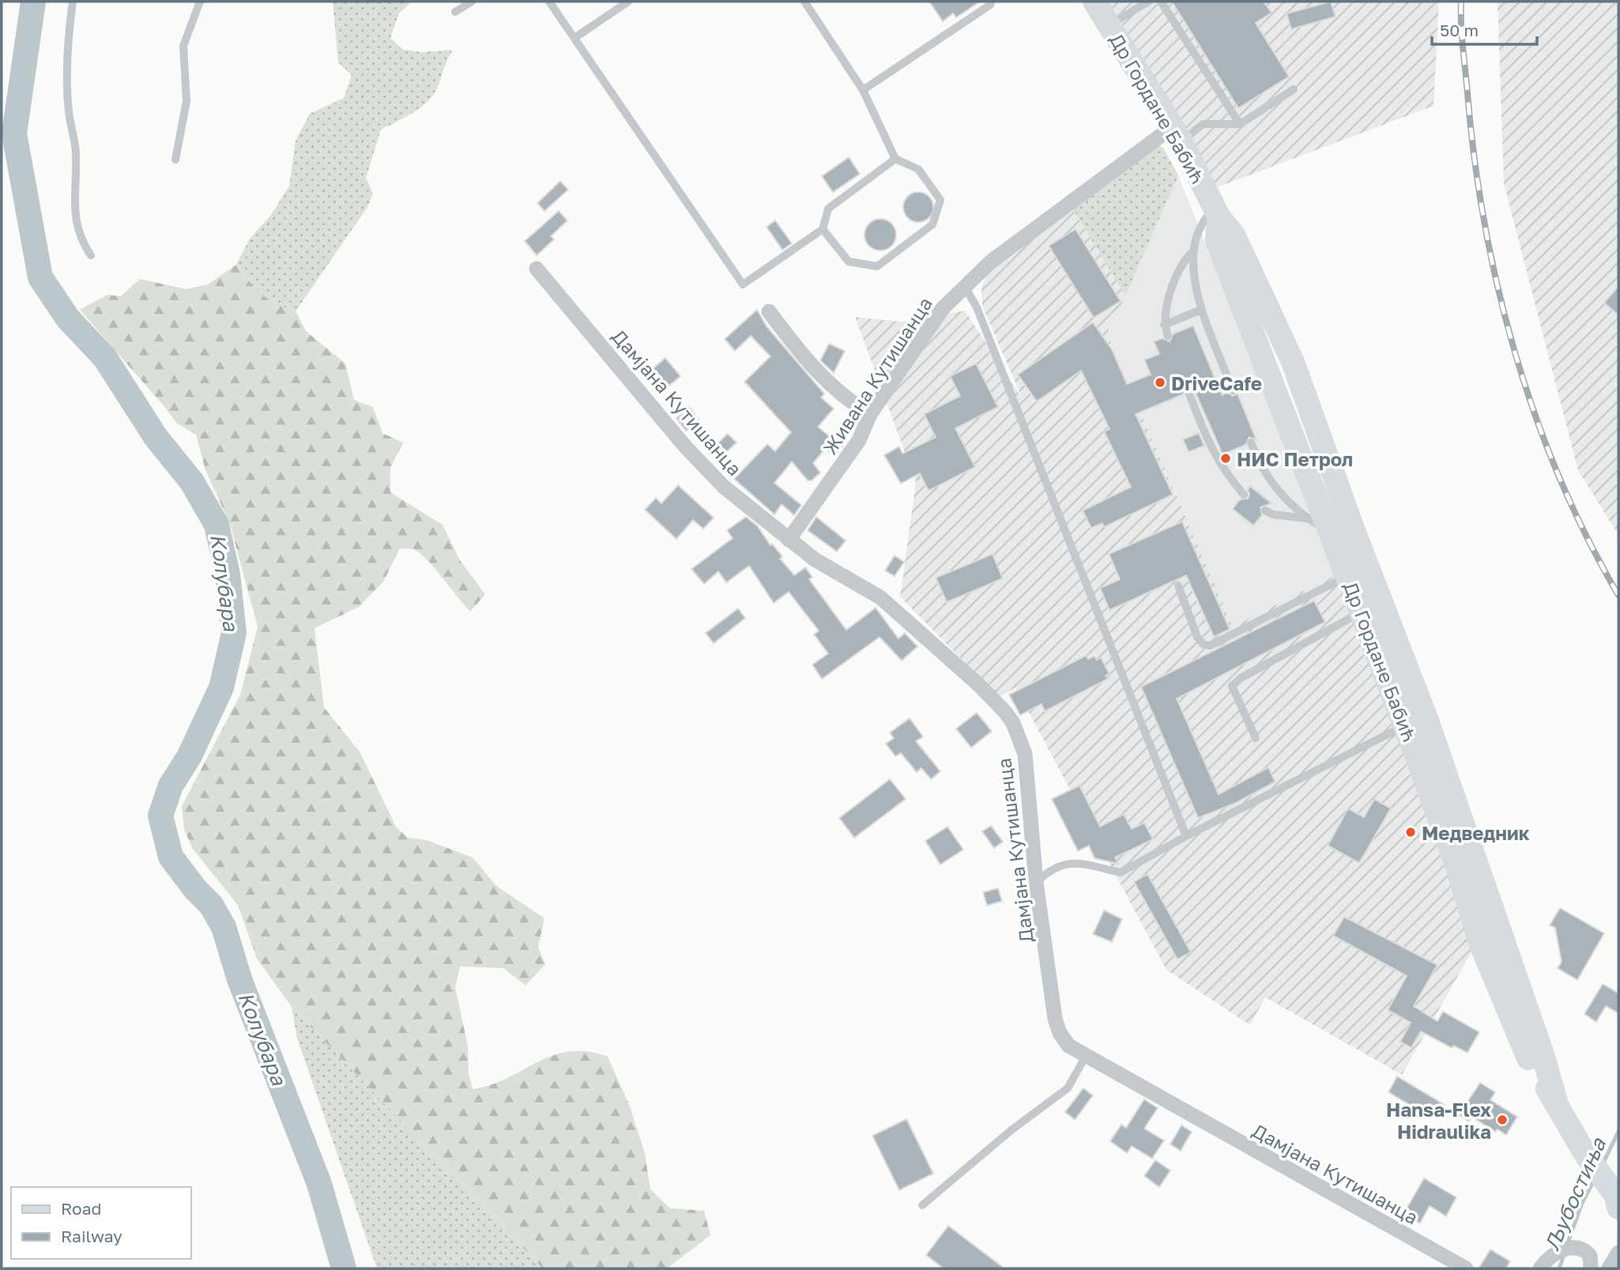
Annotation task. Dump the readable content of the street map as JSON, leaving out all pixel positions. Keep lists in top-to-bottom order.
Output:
{
  "streets": {
    "main road": ["Др Гордане Бабић"],
    "street": ["Живана Кутишанца", "Дамјана Кутишанца"]
  },
  "crossings": [
    ["Др Гордане Бабић", "Живана Кутишанца"],
    ["Живана Кутишанца", "Дамјана Кутишанца"]
  ],
  "water": ["Колубара", "Љубостиња"],
  "places": [
    "DriveCafe",
    "НИС Петрол",
    "Медведник",
    "Hansa-Flex Hidraulika"
  ],
  "legend": ["Road", "Railway"],
  "scale_bar": "50 m"
}
